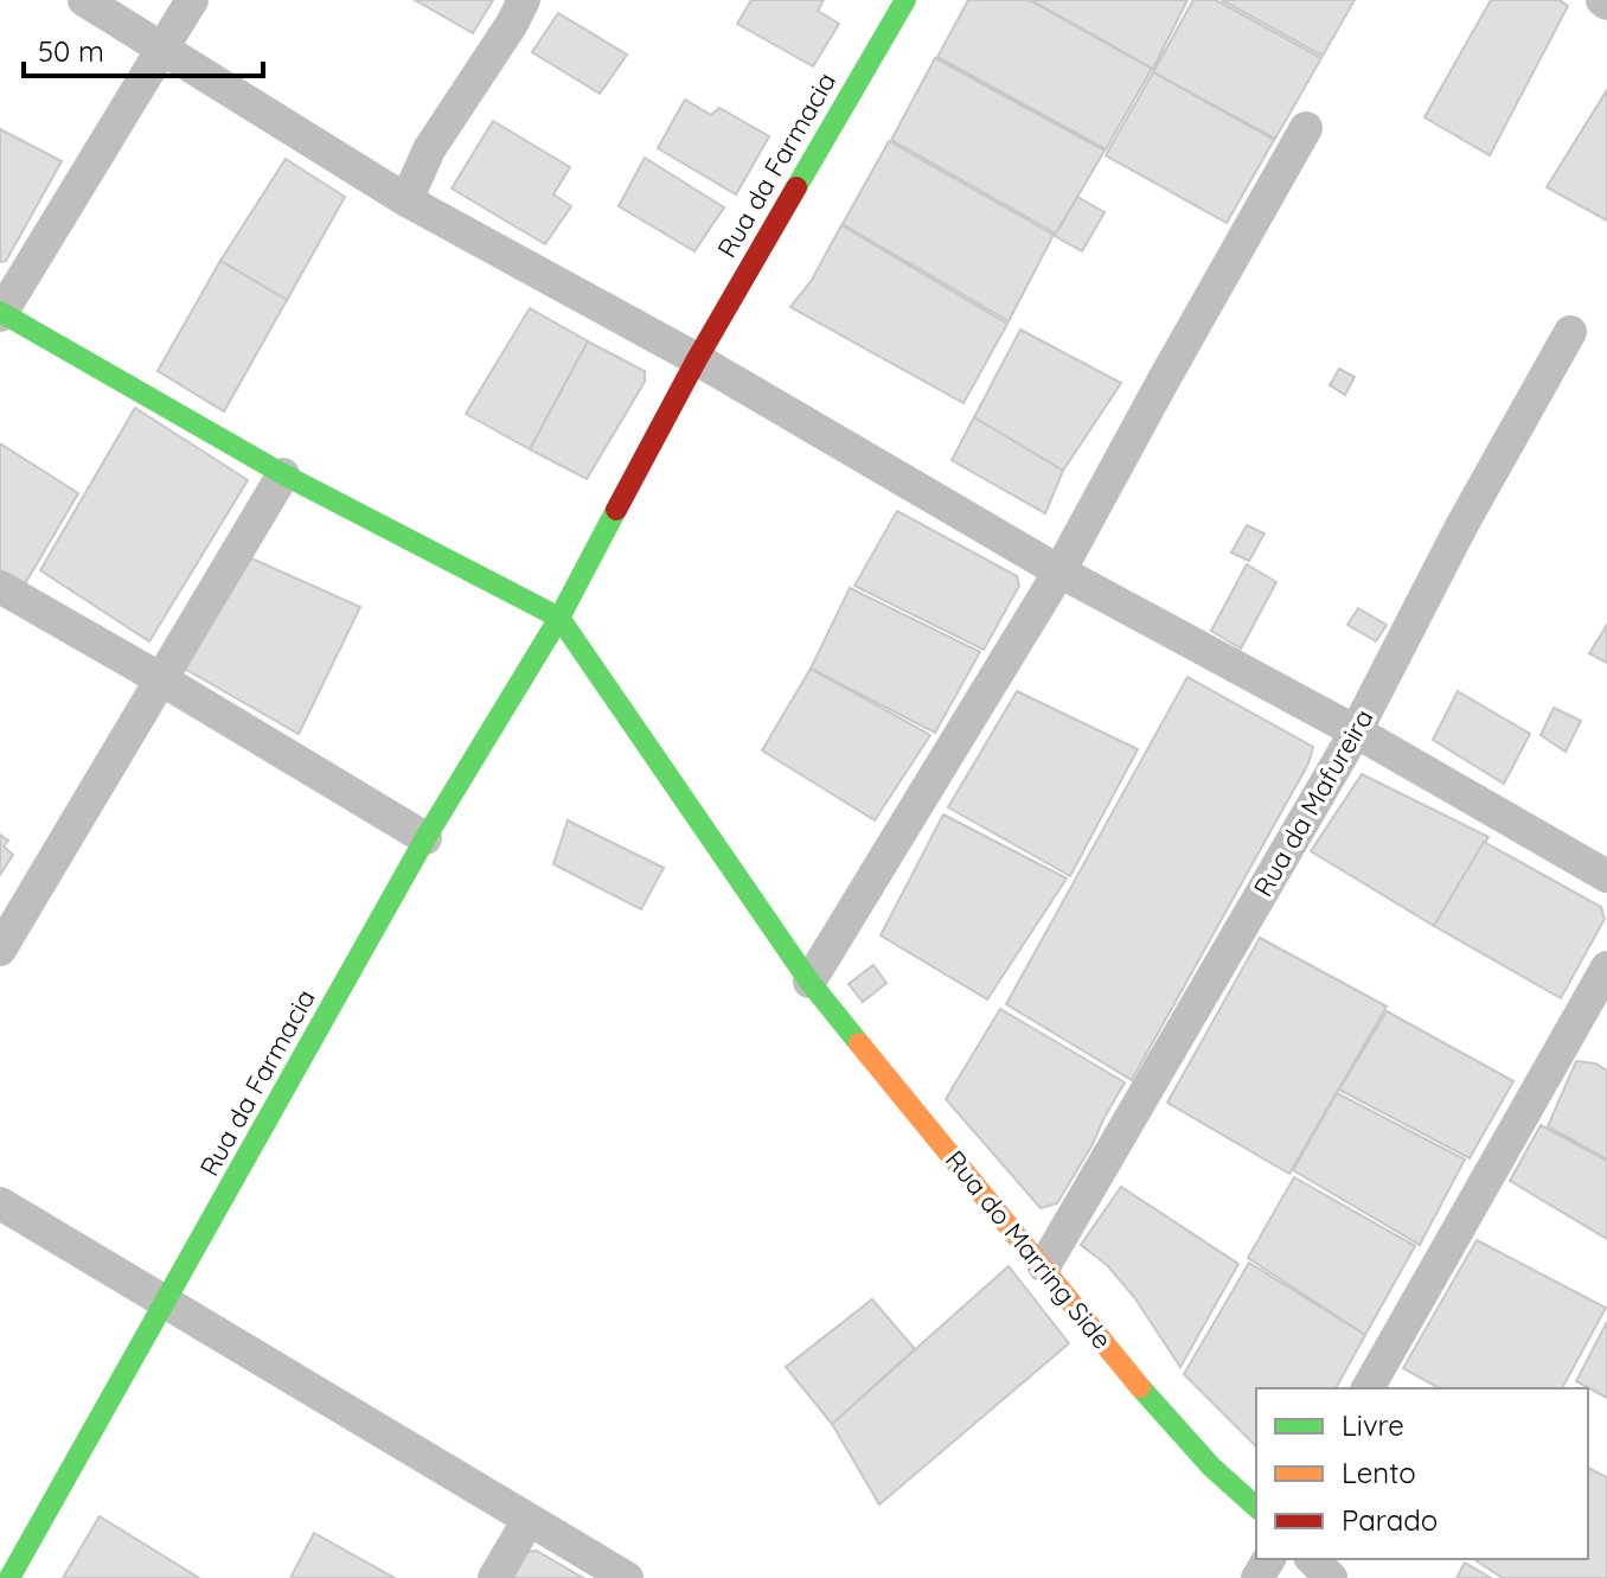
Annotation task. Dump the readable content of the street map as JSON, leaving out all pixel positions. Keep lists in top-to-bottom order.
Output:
{
  "streets": {
    "street": ["Rua da Farmacia", "Rua da Mafureira", "Rua do Marring Side"]
  },
  "crossings": [
    ["Rua da Farmacia", "Rua do Marring Side"],
    ["Rua da Mafureira", "Rua do Marring Side"]
  ],
  "legend": ["Livre", "Lento", "Parado"],
  "scale_bar": "50 m"
}
